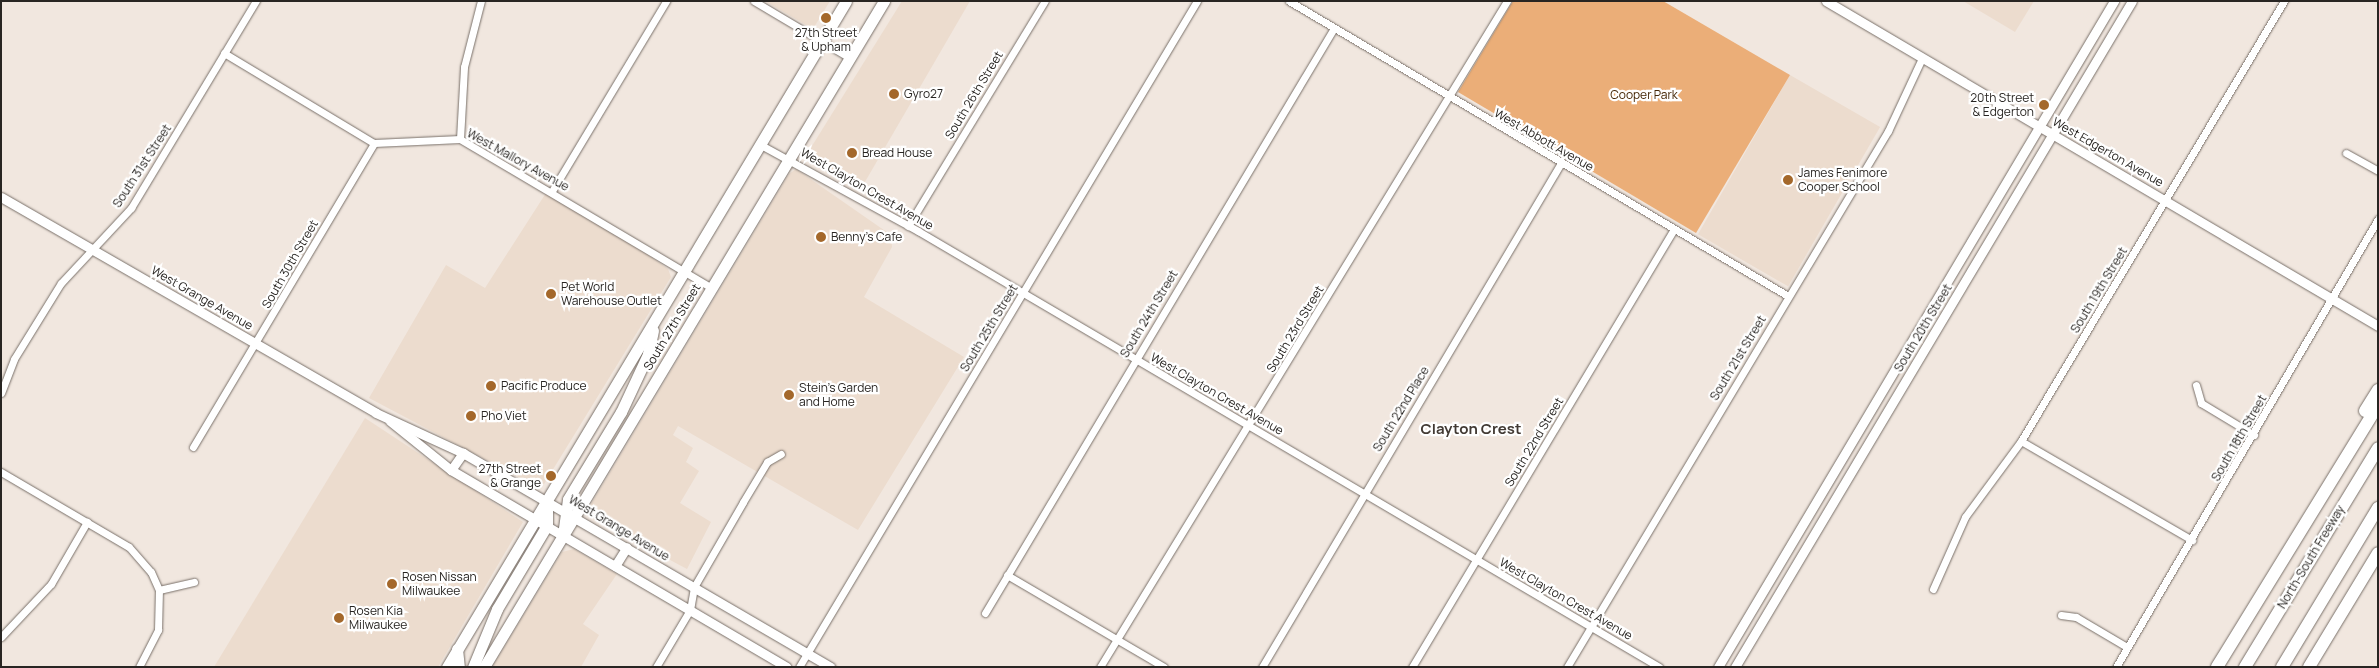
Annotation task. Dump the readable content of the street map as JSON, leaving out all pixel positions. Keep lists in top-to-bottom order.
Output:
{
  "streets": {
    "highway": ["North-South Freeway"],
    "main road": ["South 27th Street"],
    "street": [
      "South 26th Street",
      "West Abbott Avenue",
      "West Edgerton Avenue",
      "West Mallory Avenue",
      "South 31st Street",
      "West Clayton Crest Avenue",
      "South 30th Street",
      "South 19th Street",
      "West Grange Avenue",
      "South 24th Street",
      "South 25th Street",
      "South 20th Street",
      "South 23rd Street",
      "South 21st Street",
      "South 22nd Place",
      "South 18th Street",
      "South 22nd Street"
    ]
  },
  "crossings": [
    ["South 26th Street", "West Clayton Crest Avenue"],
    ["West Abbott Avenue", "South 24th Street"],
    ["West Abbott Avenue", "South 23rd Street"],
    ["West Abbott Avenue", "South 21st Street"],
    ["West Abbott Avenue", "South 22nd Place"],
    ["West Abbott Avenue", "South 22nd Street"],
    ["West Edgerton Avenue", "South 19th Street"],
    ["West Edgerton Avenue", "South 20th Street"],
    ["West Edgerton Avenue", "South 21st Street"],
    ["West Edgerton Avenue", "South 18th Street"],
    ["West Mallory Avenue", "South 30th Street"],
    ["West Mallory Avenue", "South 27th Street"],
    ["South 31st Street", "West Grange Avenue"],
    ["West Clayton Crest Avenue", "South 24th Street"],
    ["West Clayton Crest Avenue", "South 27th Street"],
    ["West Clayton Crest Avenue", "South 25th Street"],
    ["West Clayton Crest Avenue", "South 23rd Street"],
    ["West Clayton Crest Avenue", "South 21st Street"],
    ["West Clayton Crest Avenue", "South 22nd Place"],
    ["West Clayton Crest Avenue", "South 22nd Street"],
    ["South 30th Street", "West Grange Avenue"],
    ["West Grange Avenue", "South 27th Street"],
    ["West Grange Avenue", "South 25th Street"]
  ],
  "districts": ["Clayton Crest"],
  "parks": ["Cooper Park"],
  "places": [
    "27th Street & Upham",
    "Gyro27",
    "20th Street & Edgerton",
    "Bread House",
    "James Fenimore Cooper School",
    "Benny's Cafe",
    "Pet World Warehouse Outlet",
    "Pacific Produce",
    "Stein's Garden and Home",
    "Pho Viet",
    "27th Street & Grange",
    "Rosen Nissan Milwaukee",
    "Rosen Kia Milwaukee"
  ]
}
